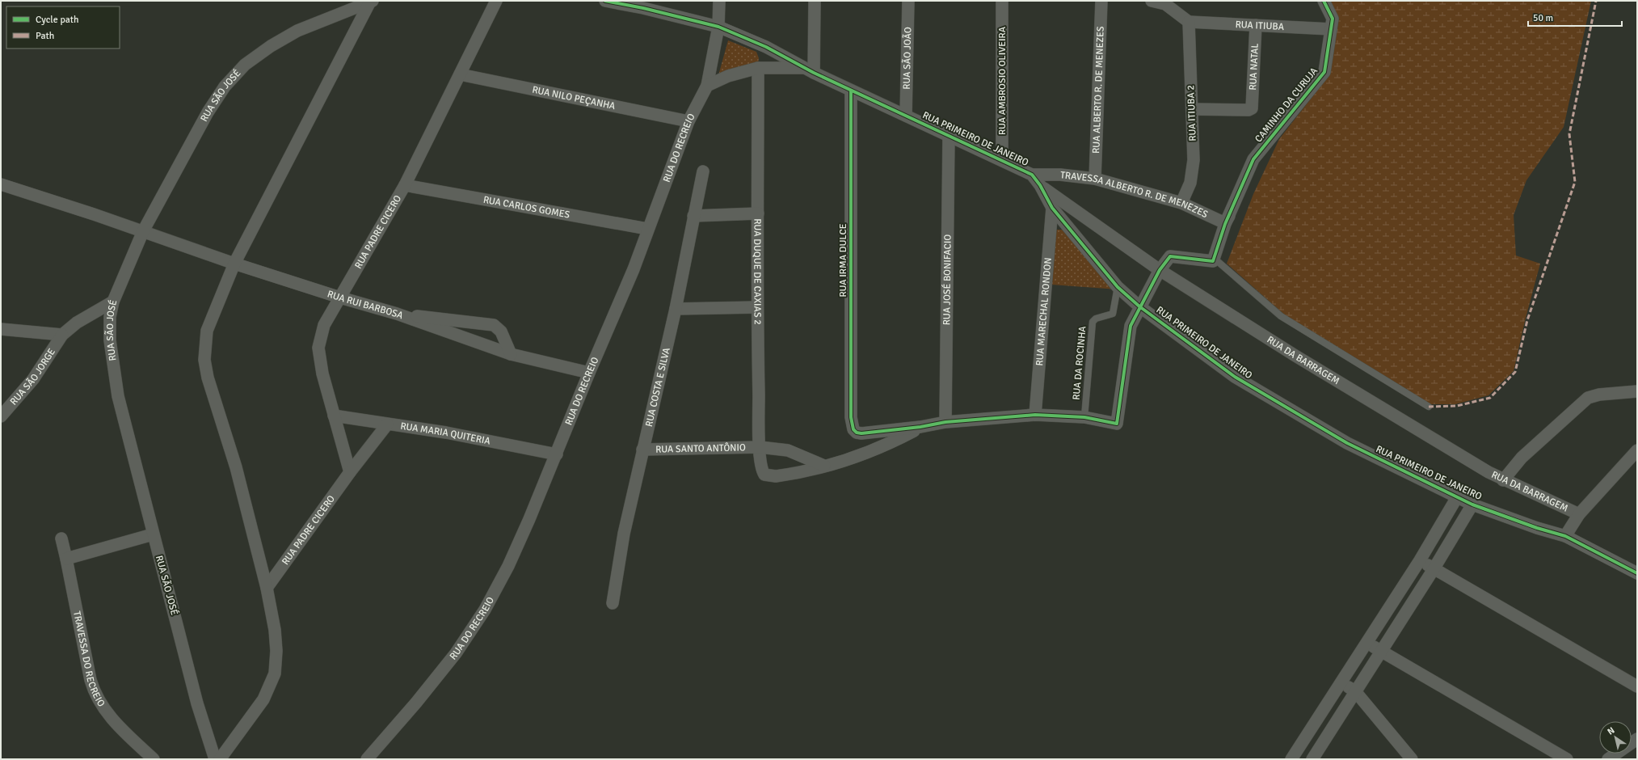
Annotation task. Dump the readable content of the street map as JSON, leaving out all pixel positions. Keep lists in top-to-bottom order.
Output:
{
  "streets": {
    "street": [
      "RUA ITIUBA",
      "RUA SÃO JOÃO",
      "RUA NATAL",
      "RUA AMBROSIO OLIVEIRA",
      "RUA ALBERTO R. DE MENEZES",
      "RUA SÃO JOSÉ",
      "RUA NILO PEÇANHA",
      "CAMINHO DA CURUJA",
      "RUA ITIUBA 2",
      "RUA PRIMEIRO DE JANEIRO",
      "RUA DO RECREIO",
      "TRAVESSA ALBERTO R. DE MENEZES",
      "RUA CARLOS GOMES",
      "RUA PADRE CICERO",
      "RUA IRMA DULCE",
      "RUA DUQUE DE CAXIAS 2",
      "RUA JOSÉ BONIFACIO",
      "RUA RUI BARBOSA",
      "RUA MARECHAL RONDON",
      "RUA DA BARRAGEM",
      "RUA SÃO JORGE",
      "RUA COSTA E SILVA",
      "RUA MARIA QUITERIA",
      "RUA SANTO ANTÔNIO",
      "TRAVESSA DO RECREIO"
    ],
    "lane": ["RUA DA ROCINHA"]
  },
  "crossings": [
    ["RUA ITIUBA", "RUA NATAL"],
    ["RUA ITIUBA", "CAMINHO DA CURUJA"],
    ["RUA ITIUBA", "RUA ITIUBA 2"],
    ["RUA SÃO JOÃO", "RUA PRIMEIRO DE JANEIRO"],
    ["RUA NATAL", "RUA ITIUBA 2"],
    ["RUA AMBROSIO OLIVEIRA", "RUA PRIMEIRO DE JANEIRO"],
    ["RUA ALBERTO R. DE MENEZES", "TRAVESSA ALBERTO R. DE MENEZES"],
    ["RUA SÃO JOSÉ", "RUA PADRE CICERO"],
    ["RUA SÃO JOSÉ", "RUA RUI BARBOSA"],
    ["RUA SÃO JOSÉ", "RUA SÃO JORGE"],
    ["RUA NILO PEÇANHA", "RUA DO RECREIO"],
    ["RUA NILO PEÇANHA", "RUA PADRE CICERO"],
    ["CAMINHO DA CURUJA", "TRAVESSA ALBERTO R. DE MENEZES"],
    ["RUA ITIUBA 2", "TRAVESSA ALBERTO R. DE MENEZES"],
    ["RUA PRIMEIRO DE JANEIRO", "RUA DO RECREIO"],
    ["RUA PRIMEIRO DE JANEIRO", "TRAVESSA ALBERTO R. DE MENEZES"],
    ["RUA PRIMEIRO DE JANEIRO", "RUA IRMA DULCE"],
    ["RUA PRIMEIRO DE JANEIRO", "RUA JOSÉ BONIFACIO"],
    ["RUA PRIMEIRO DE JANEIRO", "RUA MARECHAL RONDON"],
    ["RUA PRIMEIRO DE JANEIRO", "RUA DA BARRAGEM"],
    ["RUA PRIMEIRO DE JANEIRO", "RUA DA ROCINHA"],
    ["RUA DO RECREIO", "RUA CARLOS GOMES"],
    ["RUA DO RECREIO", "RUA RUI BARBOSA"],
    ["RUA DO RECREIO", "RUA MARIA QUITERIA"],
    ["RUA CARLOS GOMES", "RUA PADRE CICERO"],
    ["RUA PADRE CICERO", "RUA RUI BARBOSA"],
    ["RUA PADRE CICERO", "RUA MARIA QUITERIA"],
    ["RUA DUQUE DE CAXIAS 2", "RUA SANTO ANTÔNIO"],
    ["RUA COSTA E SILVA", "RUA SANTO ANTÔNIO"]
  ],
  "legend": ["Cycle path", "Path"],
  "scale_bar": "50 m",
  "north": "top left"
}
